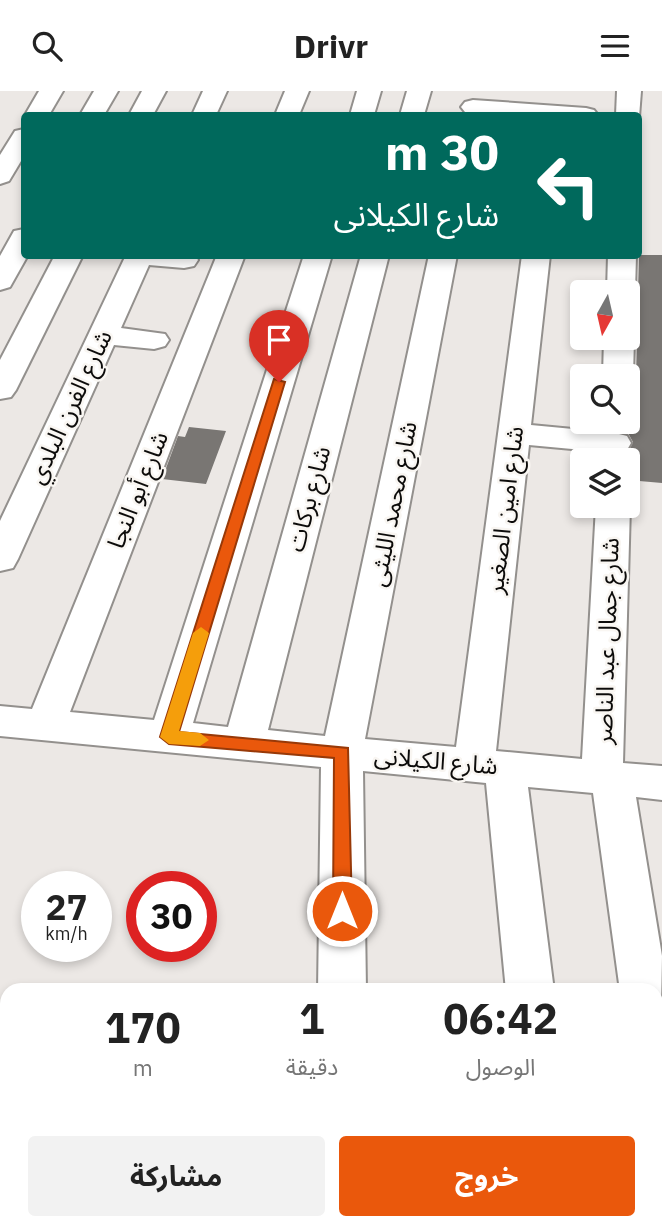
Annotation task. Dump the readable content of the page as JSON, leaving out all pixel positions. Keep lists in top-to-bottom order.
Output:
{
  "streets": {
    "street": [
      "شارع الفرن البلدي",
      "شارع أبو النجا",
      "شارع بركات",
      "شارع محمد الليثى",
      "شارع امين الصغير",
      "شارع جمال عبد الناصر",
      "شارع الكيلانى"
    ]
  },
  "crossings": [
    ["شارع أبو النجا", "شارع الكيلانى"],
    ["شارع بركات", "شارع الكيلانى"],
    ["شارع محمد الليثى", "شارع الكيلانى"],
    ["شارع امين الصغير", "شارع الكيلانى"],
    ["شارع جمال عبد الناصر", "شارع الكيلانى"]
  ],
  "north": "bottom",
  "page": {
    "header": "Drivr",
    "turn": ["30 m", "شارع الكيلانى"],
    "speed": "27 km/h",
    "limit": "30",
    "eta": [
      "06:42",
      "الوصول",
      "1",
      "دقيقة",
      "170",
      "m"
    ],
    "buttons": ["خروج", "مشاركة"]
  }
}
